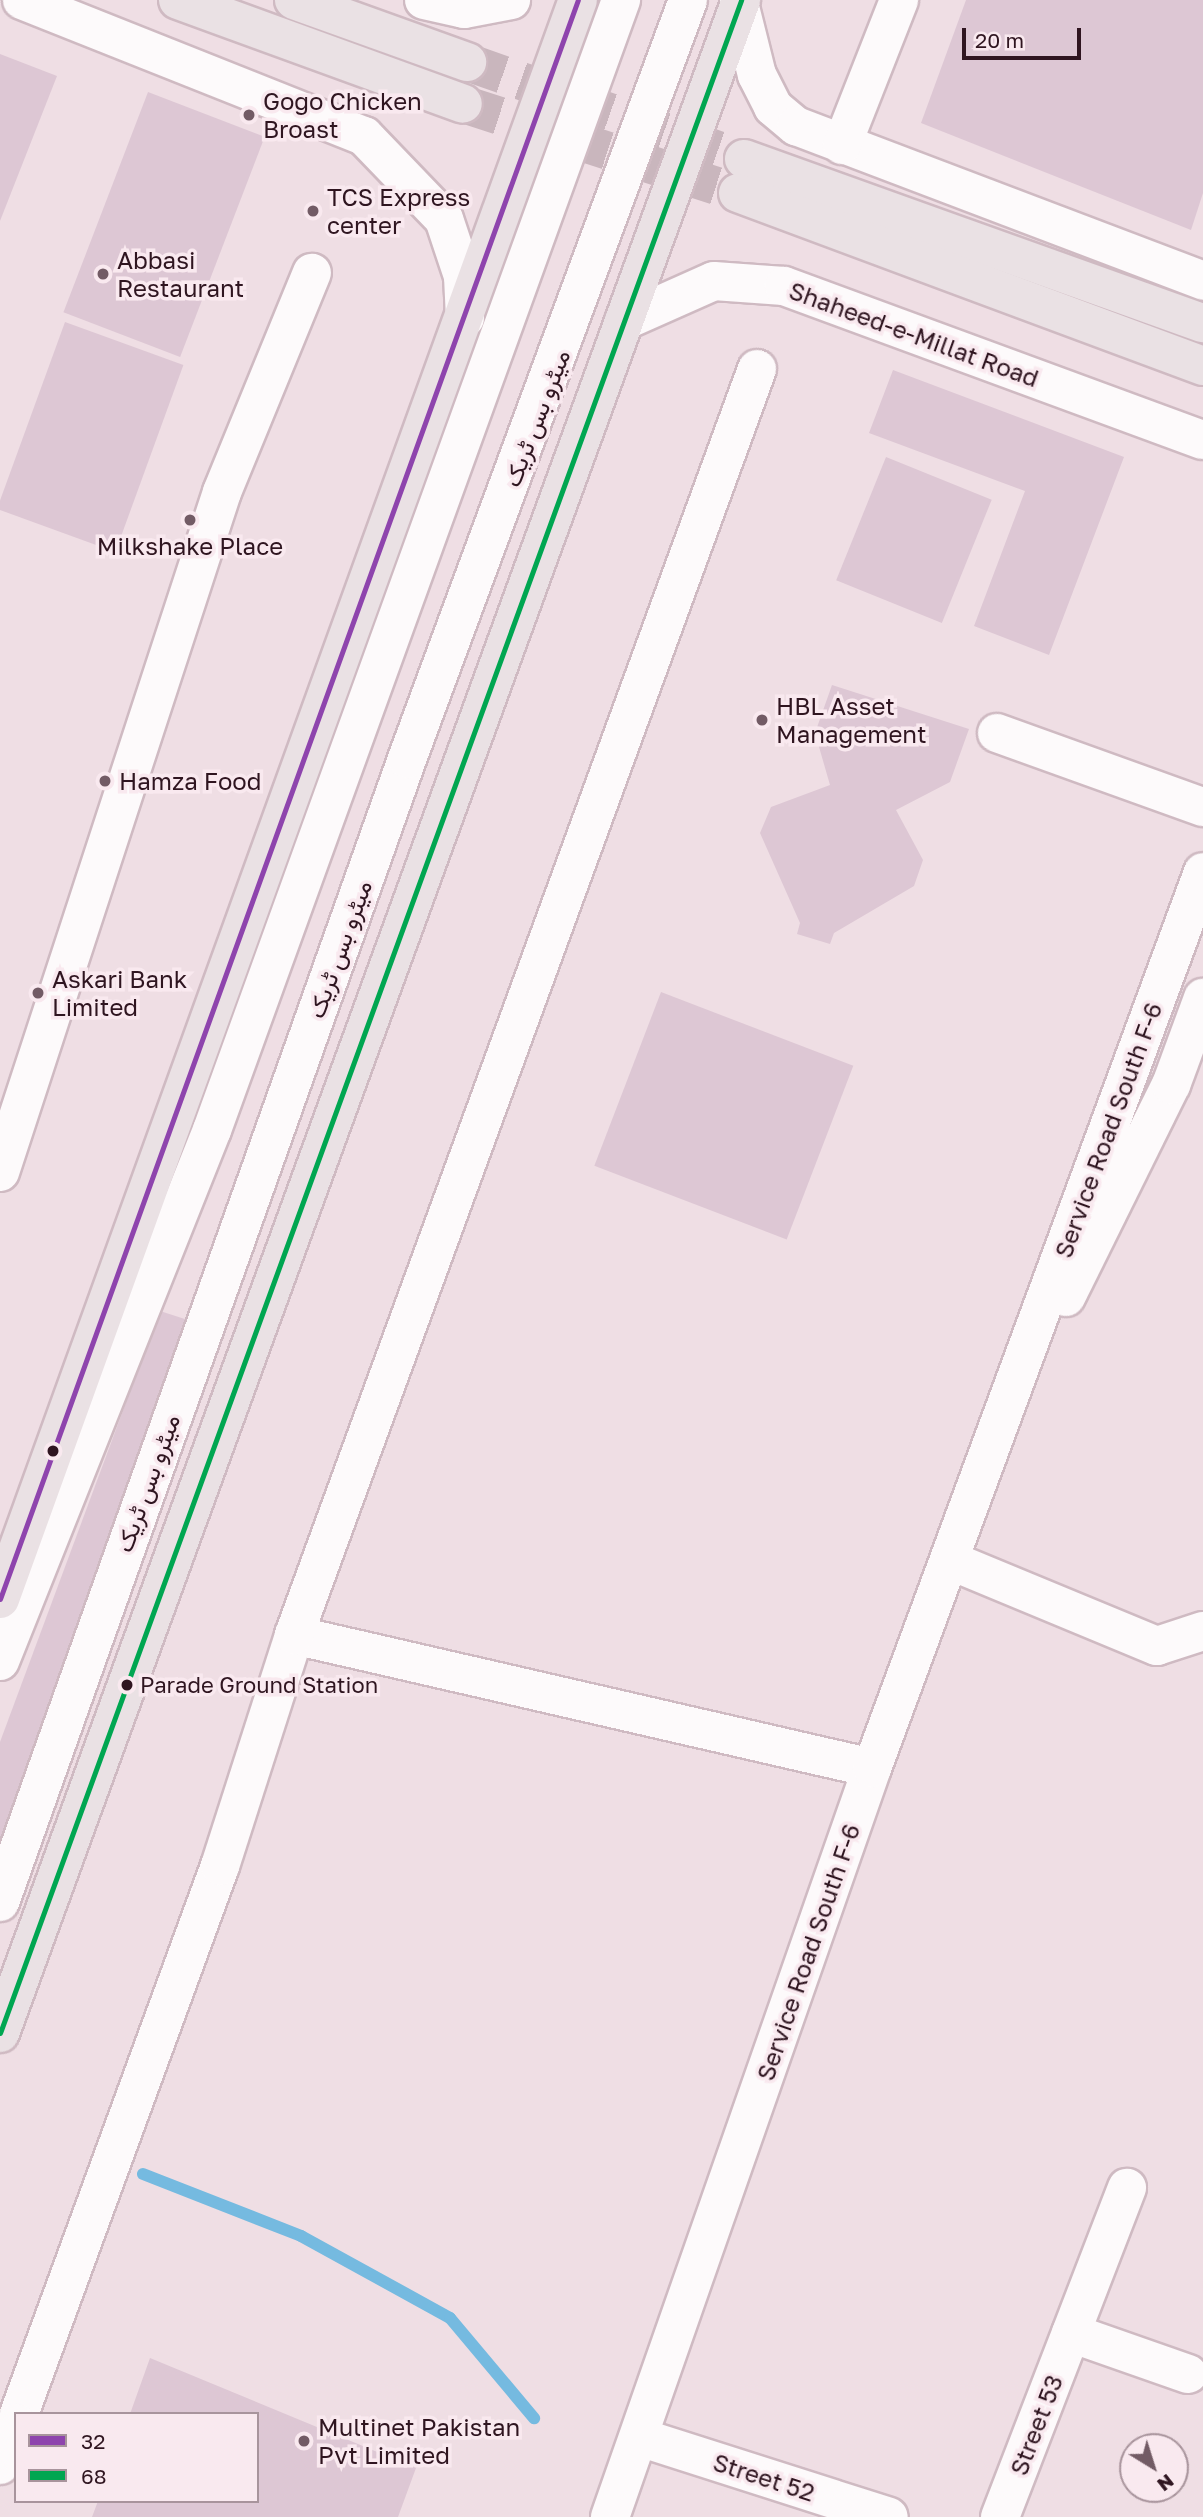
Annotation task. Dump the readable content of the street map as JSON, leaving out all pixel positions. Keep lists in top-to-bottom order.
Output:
{
  "streets": {
    "street": [
      "Shaheed-e-Millat Road",
      "میٹرو بس ٹریک",
      "Service Road South F-6",
      "Street 53",
      "Street 52"
    ]
  },
  "crossings": [
    ["Service Road South F-6", "Street 52"]
  ],
  "places": [
    "Gogo Chicken Broast",
    "TCS Express center",
    "Abbasi Restaurant",
    "Milkshake Place",
    "HBL Asset Management",
    "Hamza Food",
    "Askari Bank Limited",
    "Parade Ground Station",
    "Multinet Pakistan Pvt Limited"
  ],
  "lines": ["transit line 32", "transit line 68"],
  "legend": ["32", "68"],
  "scale_bar": "20 m",
  "north": "bottom right"
}
